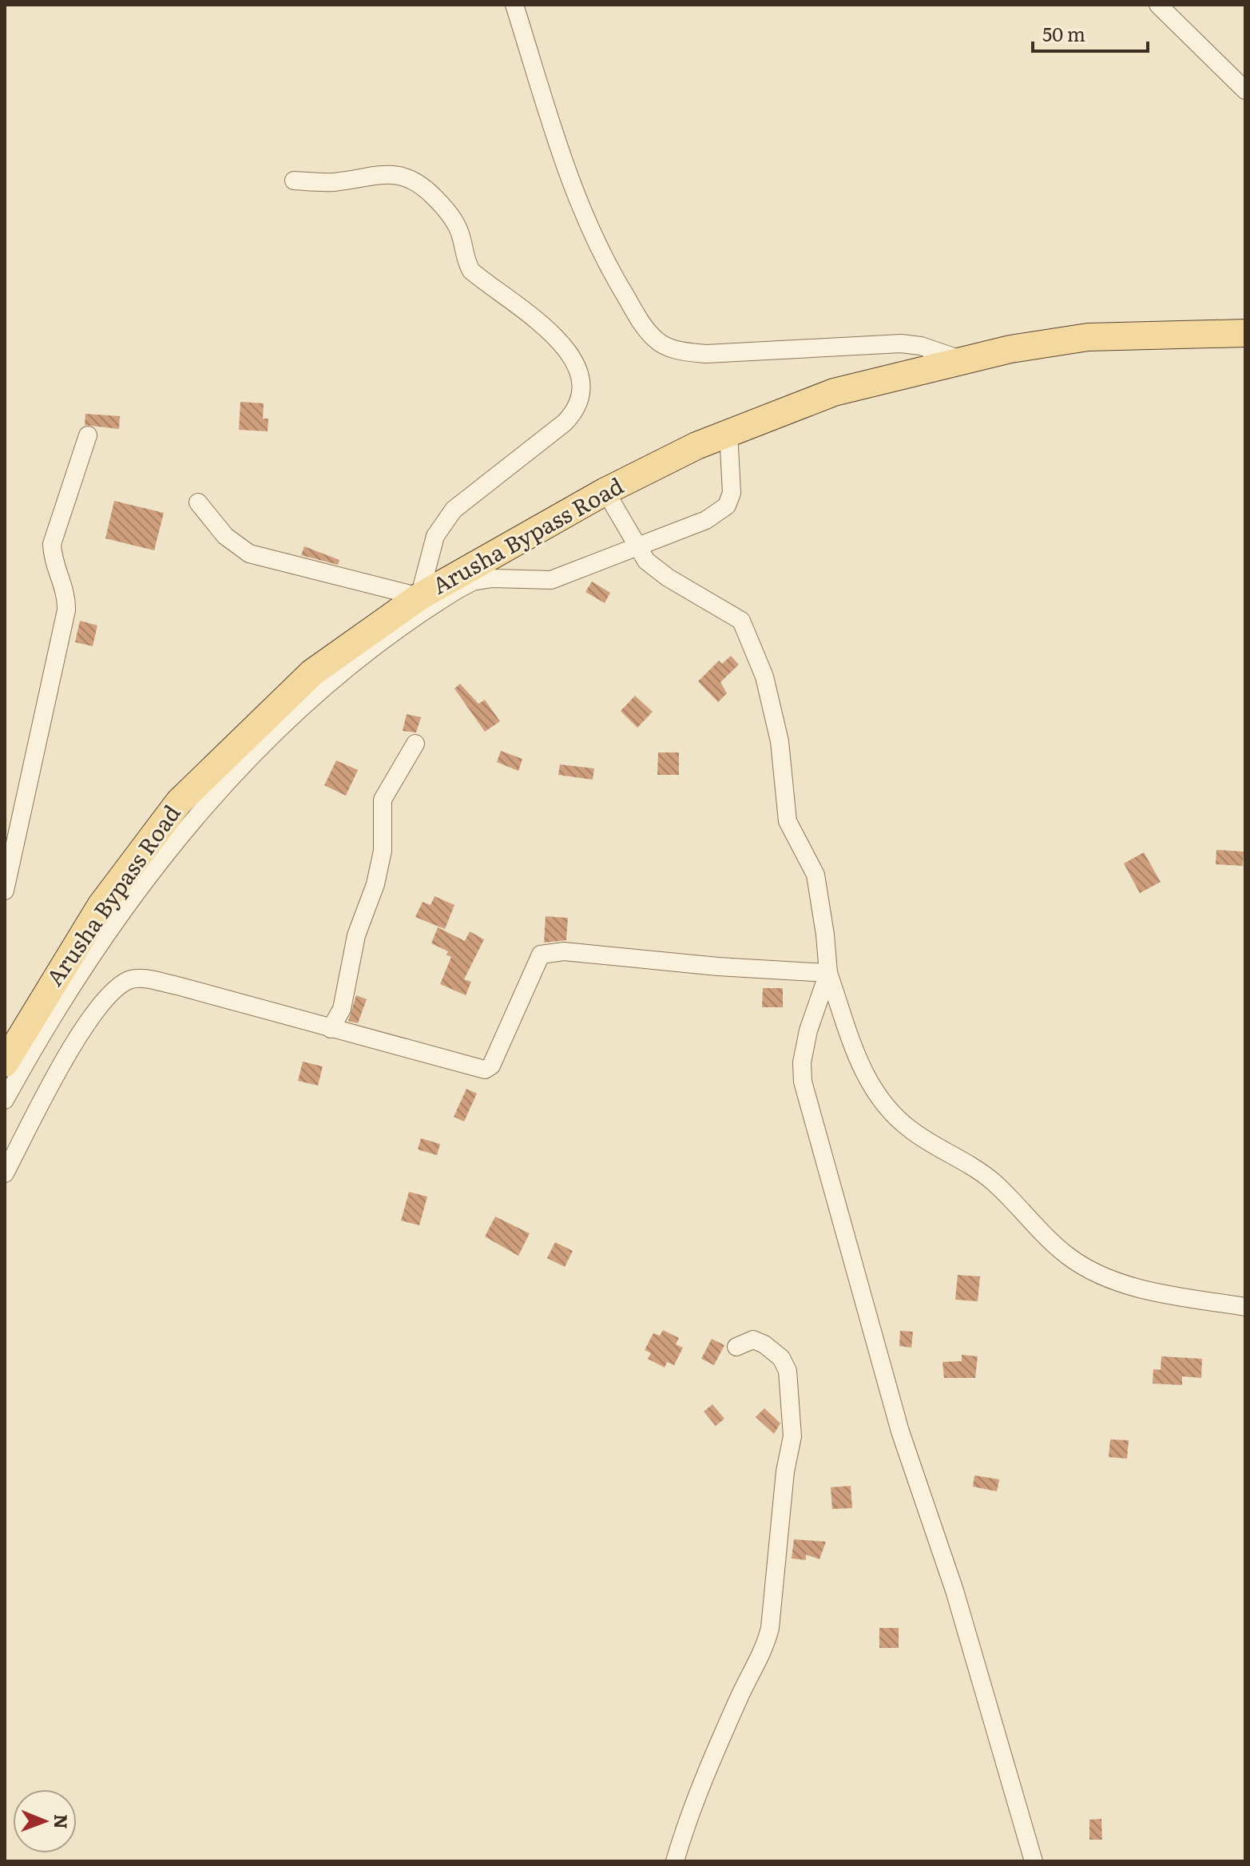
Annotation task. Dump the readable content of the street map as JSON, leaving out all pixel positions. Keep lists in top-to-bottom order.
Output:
{
  "streets": {
    "main road": ["Arusha Bypass Road"]
  },
  "scale_bar": "50 m",
  "north": "right"
}
